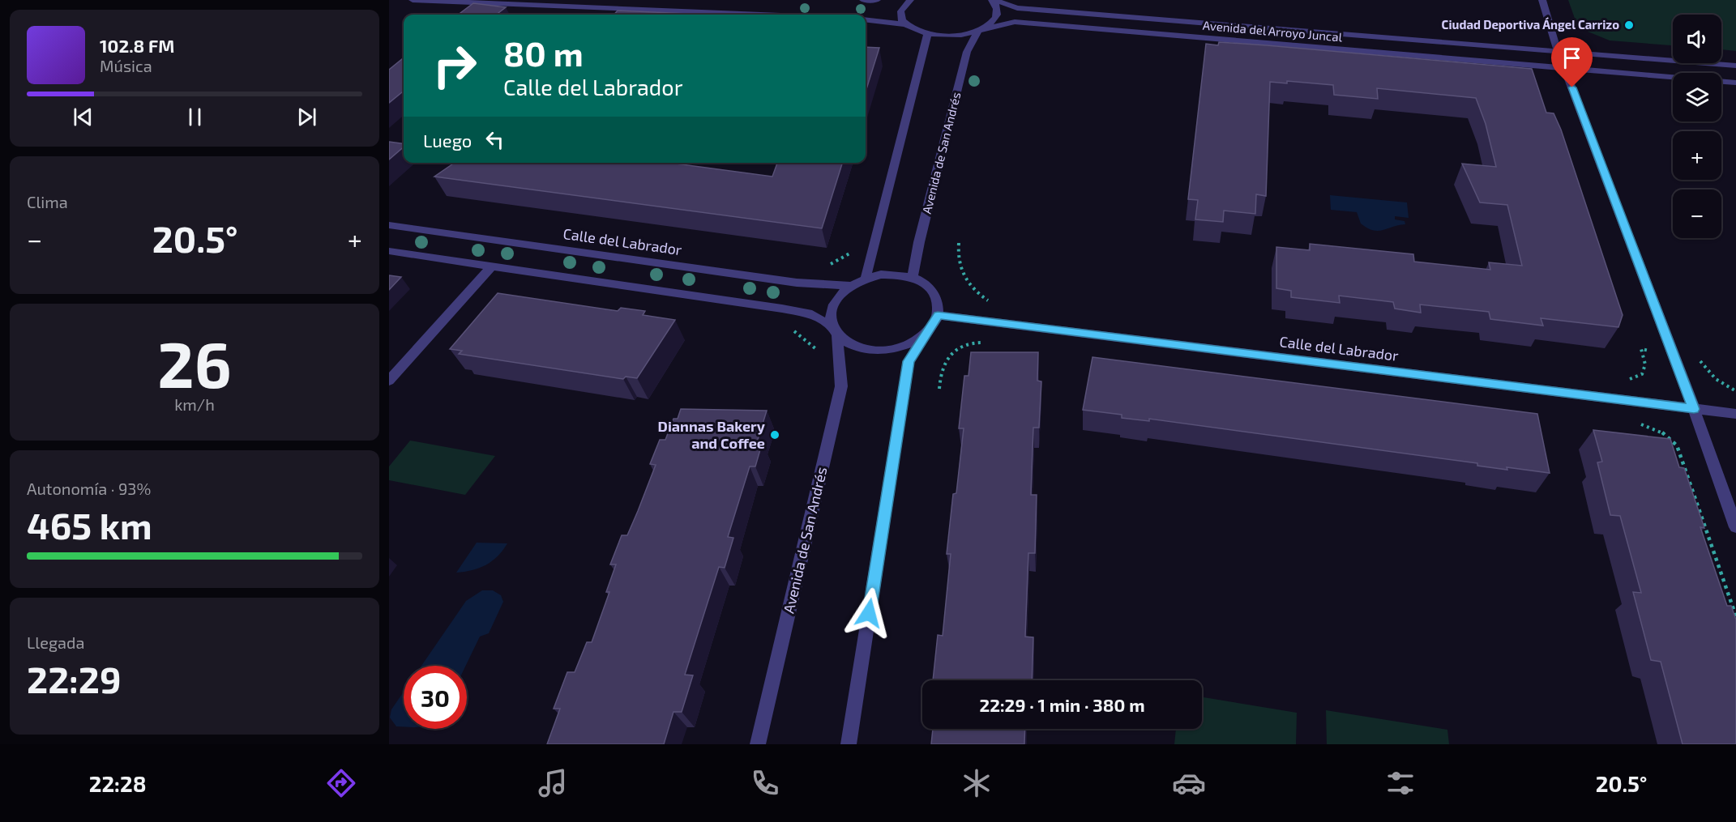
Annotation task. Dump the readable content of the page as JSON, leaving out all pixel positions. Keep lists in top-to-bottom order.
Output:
{
  "streets": {
    "street": ["Avenida del Arroyo Juncal", "Avenida de San Andrés", "Calle del Labrador"]
  },
  "crossings": [
    ["Avenida del Arroyo Juncal", "Avenida de San Andrés"],
    ["Avenida de San Andrés", "Calle del Labrador"]
  ],
  "places": ["Ciudad Deportiva Ángel Carrizo", "Diannas Bakery and Coffee"],
  "page": {
    "map_buttons": ["+", "−"],
    "turn": ["80 m", "Calle del Labrador"],
    "song": ["102.8 FM", "Música"],
    "then": "Luego",
    "tile": [
      "Clima",
      ["26", "km/h"],
      ["Autonomía · 93%", "465 km"],
      ["Llegada", "22:29"]
    ],
    "heat": ["−", "20.5°", "+"],
    "limit": "30",
    "trip": "22:29 · 1 min · 380 m",
    "tabs": ["22:28", "20.5°"]
  }
}
